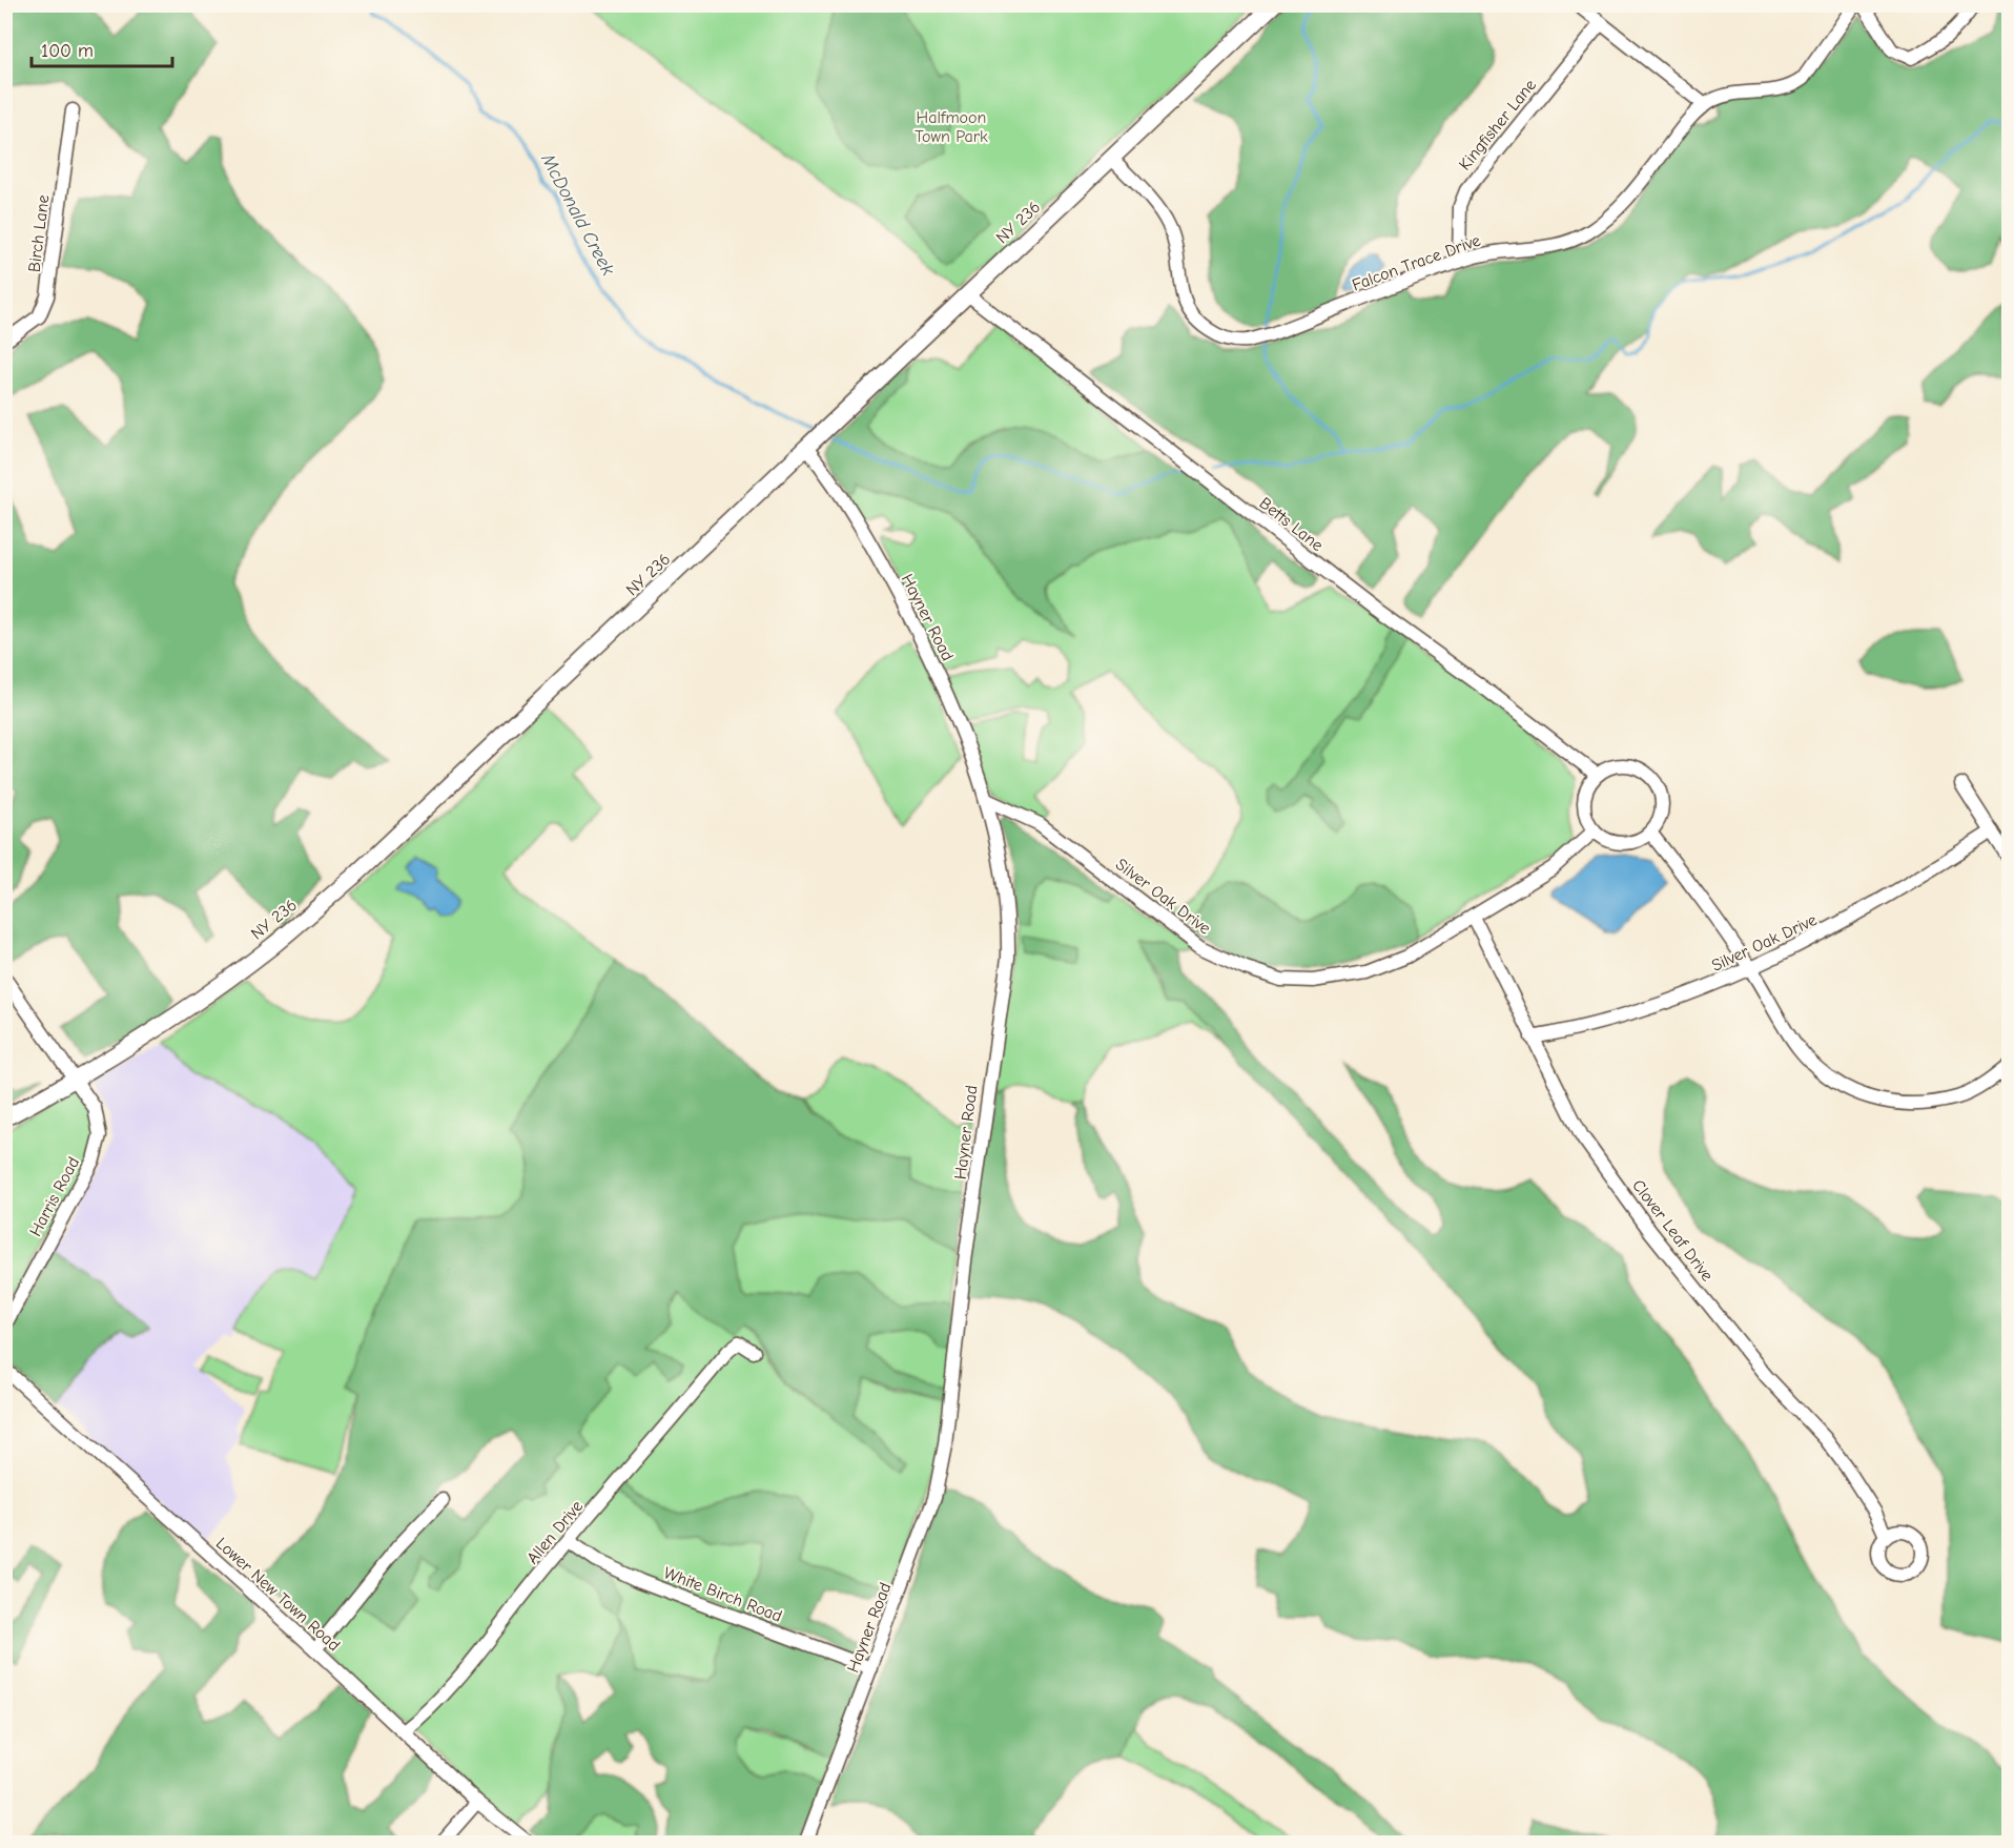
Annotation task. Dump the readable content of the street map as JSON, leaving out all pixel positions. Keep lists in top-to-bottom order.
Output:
{
  "streets": {
    "main road": ["NY 236"],
    "street": [
      "Kingfisher Lane",
      "Birch Lane",
      "Falcon Trace Drive",
      "Betts Lane",
      "Hayner Road",
      "Silver Oak Drive",
      "Harris Road",
      "Clover Leaf Drive",
      "Allen Drive",
      "Lower New Town Road",
      "White Birch Road"
    ]
  },
  "crossings": [
    ["Kingfisher Lane", "Falcon Trace Drive"],
    ["NY 236", "Falcon Trace Drive"],
    ["NY 236", "Betts Lane"],
    ["NY 236", "Hayner Road"],
    ["NY 236", "Harris Road"],
    ["Betts Lane", "Silver Oak Drive"],
    ["Hayner Road", "Silver Oak Drive"],
    ["Hayner Road", "White Birch Road"],
    ["Silver Oak Drive", "Clover Leaf Drive"],
    ["Allen Drive", "Lower New Town Road"],
    ["Allen Drive", "White Birch Road"]
  ],
  "water": ["McDonald Creek"],
  "parks": ["Halfmoon Town Park"],
  "scale_bar": "100 m"
}
